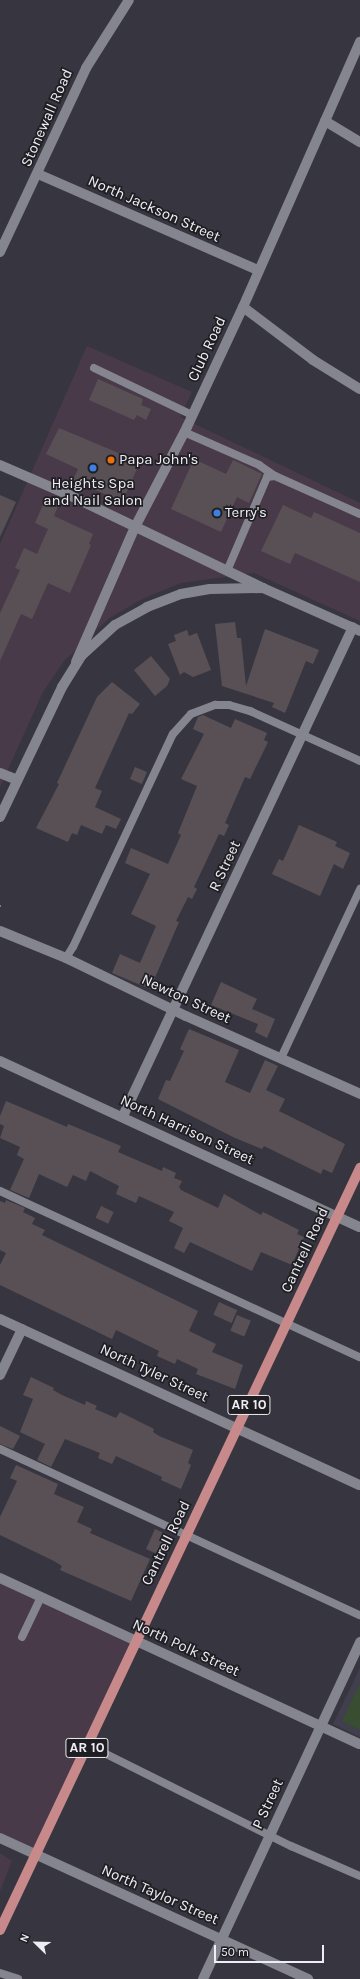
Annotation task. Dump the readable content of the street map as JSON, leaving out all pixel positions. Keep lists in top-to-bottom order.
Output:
{
  "streets": {
    "main road": ["Cantrell Road", "AR 10"],
    "street": [
      "Stonewall Road",
      "North Jackson Street",
      "Club Road",
      "R Street",
      "Newton Street",
      "North Harrison Street",
      "North Tyler Street",
      "North Polk Street",
      "P Street",
      "North Taylor Street"
    ]
  },
  "crossings": [
    ["Stonewall Road", "North Jackson Street"],
    ["North Jackson Street", "Club Road"],
    ["R Street", "Newton Street"],
    ["R Street", "North Harrison Street"],
    ["North Harrison Street", "Cantrell Road"],
    ["Cantrell Road", "North Tyler Street"],
    ["Cantrell Road", "North Polk Street"],
    ["Cantrell Road", "North Taylor Street"],
    ["North Polk Street", "P Street"],
    ["P Street", "North Taylor Street"]
  ],
  "places": ["Papa John's", "Heights Spa and Nail Salon", "Terry's"],
  "scale_bar": "50 m",
  "north": "top left"
}
